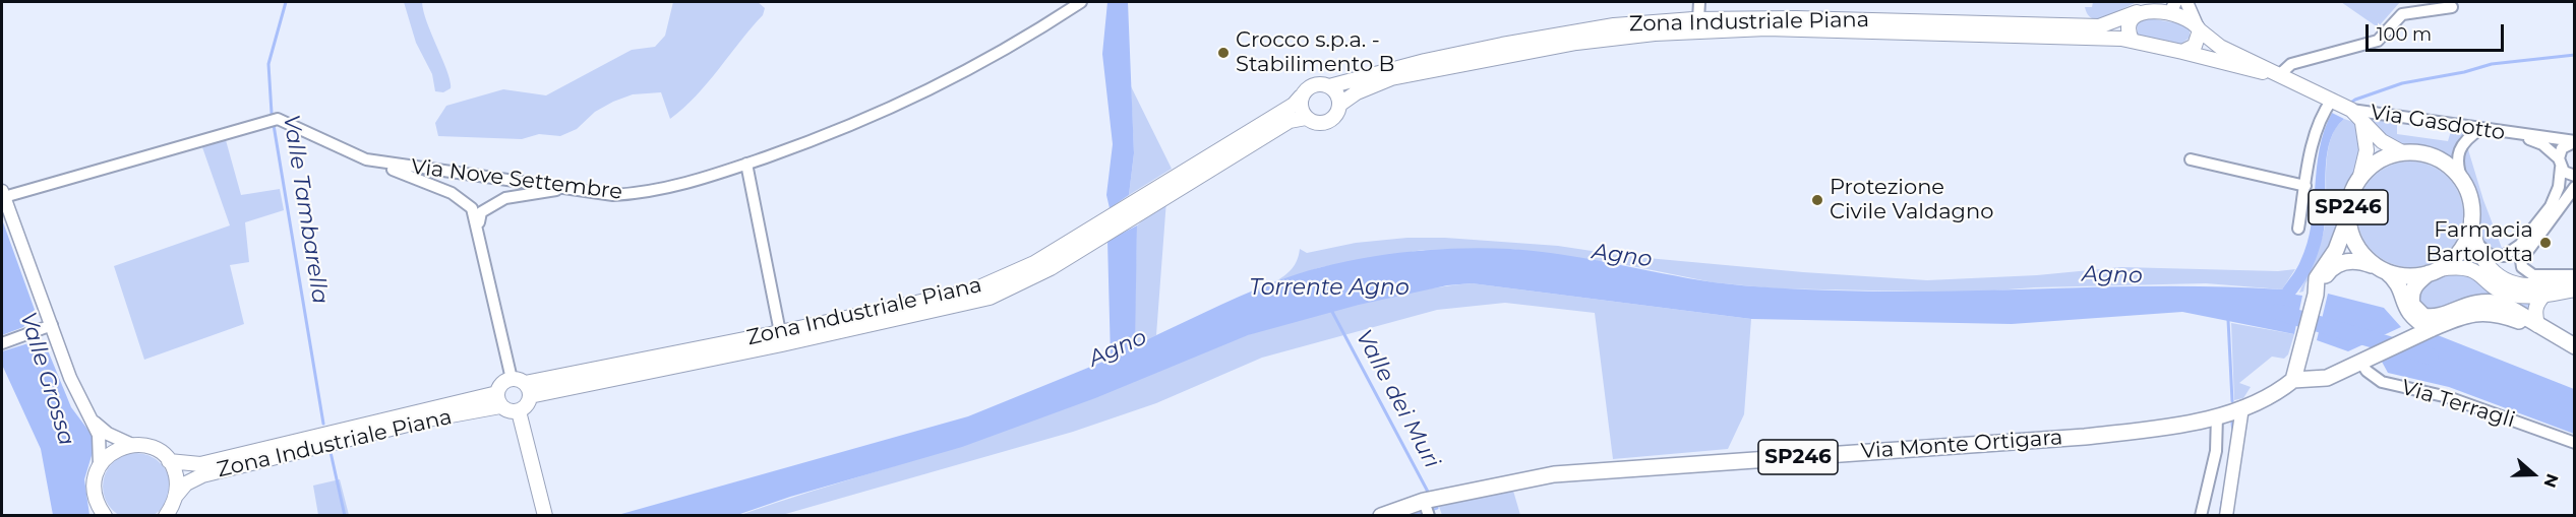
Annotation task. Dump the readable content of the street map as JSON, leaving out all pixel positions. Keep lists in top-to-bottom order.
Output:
{
  "streets": {
    "main road": ["Zona Industriale Piana", "SP246", "Via Monte Ortigara"],
    "street": ["Via Gasdotto", "Via Nove Settembre", "Via Terragli"]
  },
  "crossings": [
    ["SP246", "Via Terragli"],
    ["SP246", "Via Monte Ortigara"]
  ],
  "water": [
    "Valle Tambarella",
    "Agno",
    "Torrente Agno",
    "Valle Grossa",
    "Valle dei Muri"
  ],
  "places": ["Crocco s.p.a. - Stabilimento B", "Protezione Civile Valdagno", "Farmacia Bartolotta"],
  "scale_bar": "100 m",
  "north": "right"
}
